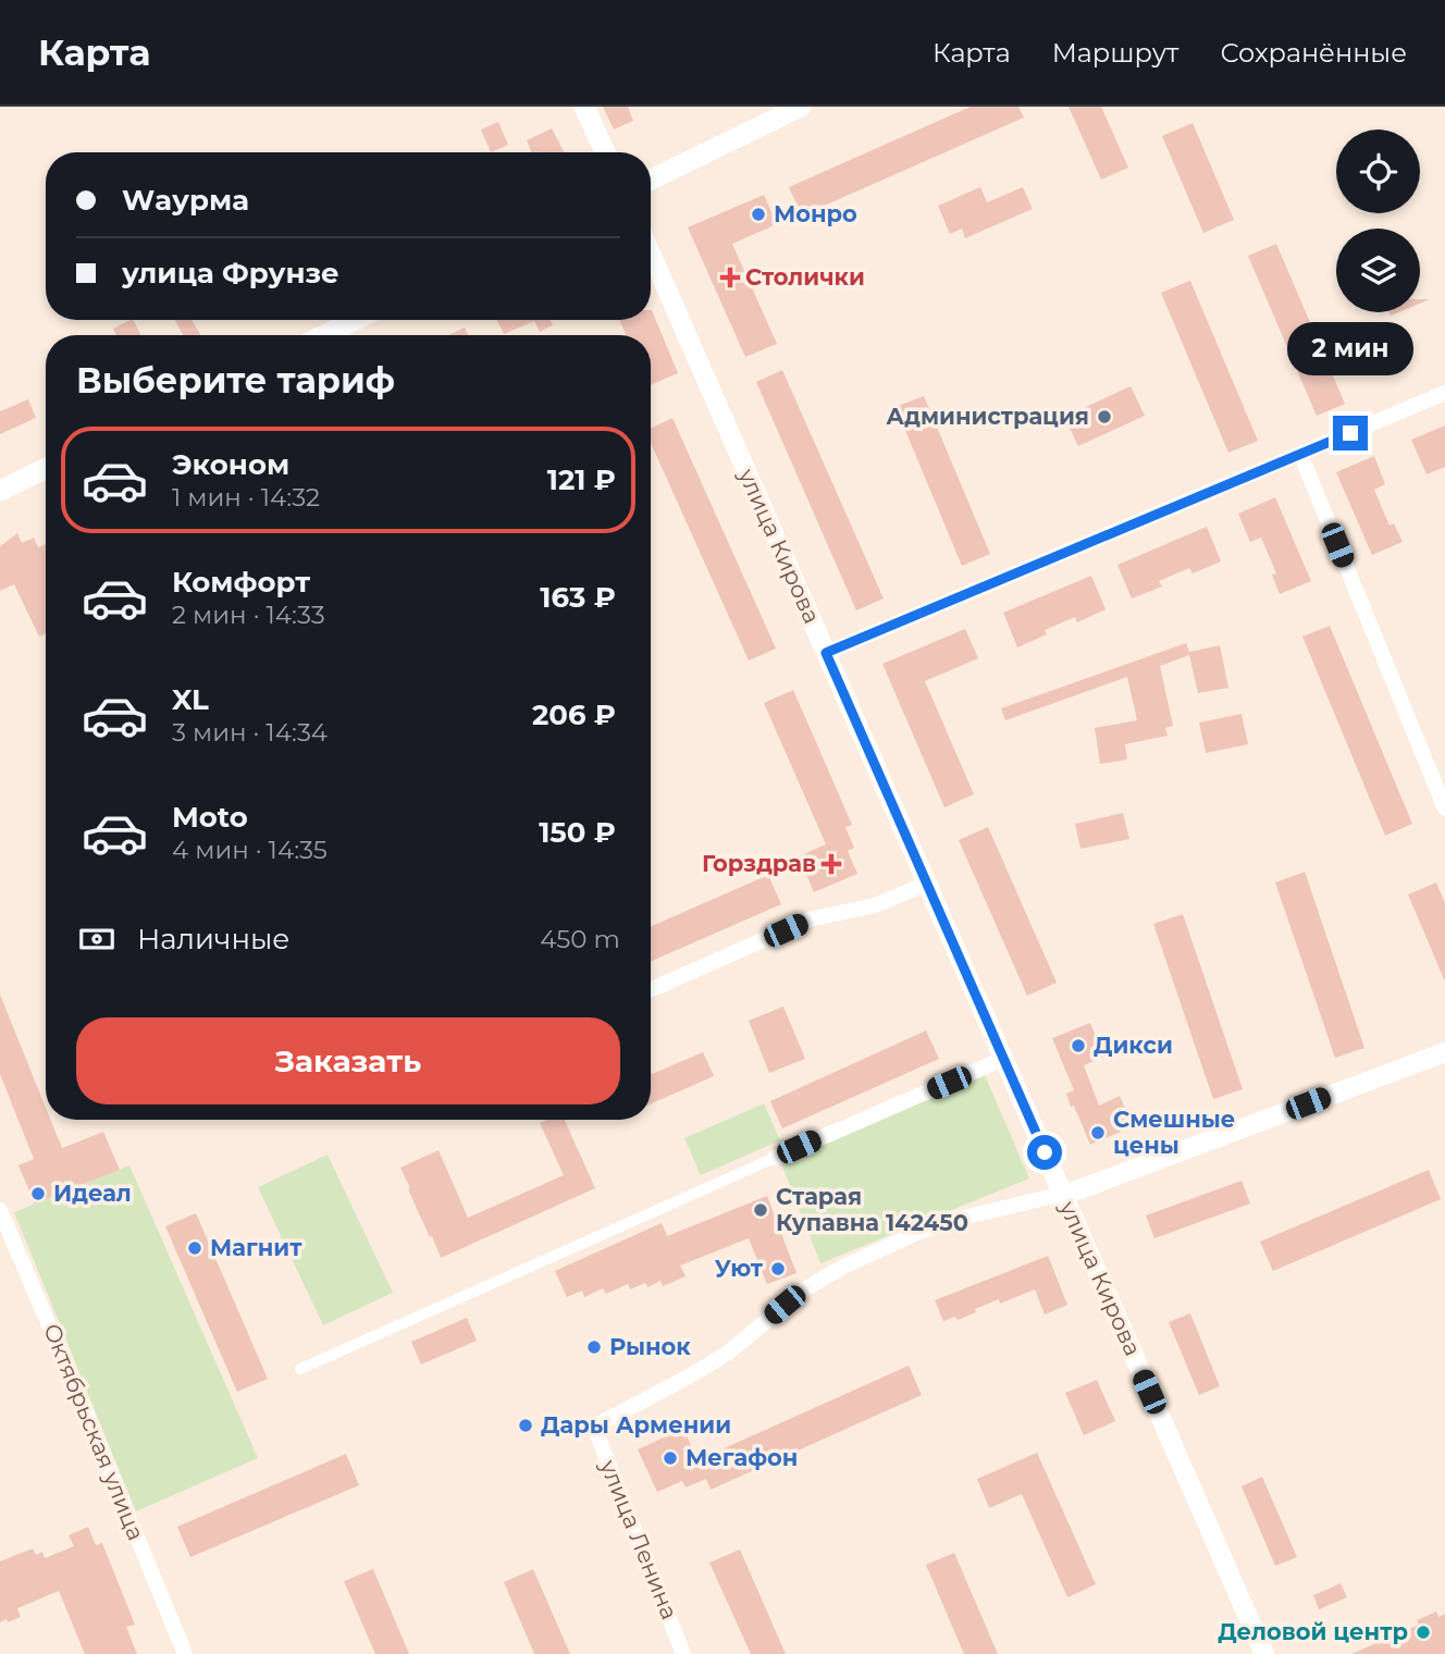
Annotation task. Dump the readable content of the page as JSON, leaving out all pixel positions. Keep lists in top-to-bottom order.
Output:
{
  "streets": {
    "street": ["улица Кирова", "Октябрьская улица", "улица Ленина"]
  },
  "crossings": [
    ["улица Кирова", "улица Ленина"]
  ],
  "places": {
    "other": [
      "Монро",
      "Администрация",
      "Дикси",
      "Смешные цены",
      "Идеал",
      "Старая Купавна 142450",
      "Магнит",
      "Уют",
      "Рынок",
      "Дары Армении",
      "Мегафон",
      "Деловой центр"
    ],
    "health": ["Столички", "Горздрав"]
  },
  "page": {
    "header": "Карта",
    "nav": ["Карта", "Маршрут", "Сохранённые"],
    "banner": ["Wаурма", "улица Фрунзе"],
    "bubble": "2 мин",
    "heading": "Выберите тариф",
    "list": [
      {
        "name": "Эконом",
        "note": "1 мин · 14:32",
        "value": "121 ₽"
      },
      {
        "name": "Комфорт",
        "note": "2 мин · 14:33",
        "value": "163 ₽"
      },
      {
        "name": "XL",
        "note": "3 мин · 14:34",
        "value": "206 ₽"
      },
      {
        "name": "Moto",
        "note": "4 мин · 14:35",
        "value": "150 ₽"
      }
    ],
    "pay": ["Наличные", "450 m"],
    "buttons": "Заказать"
  }
}
